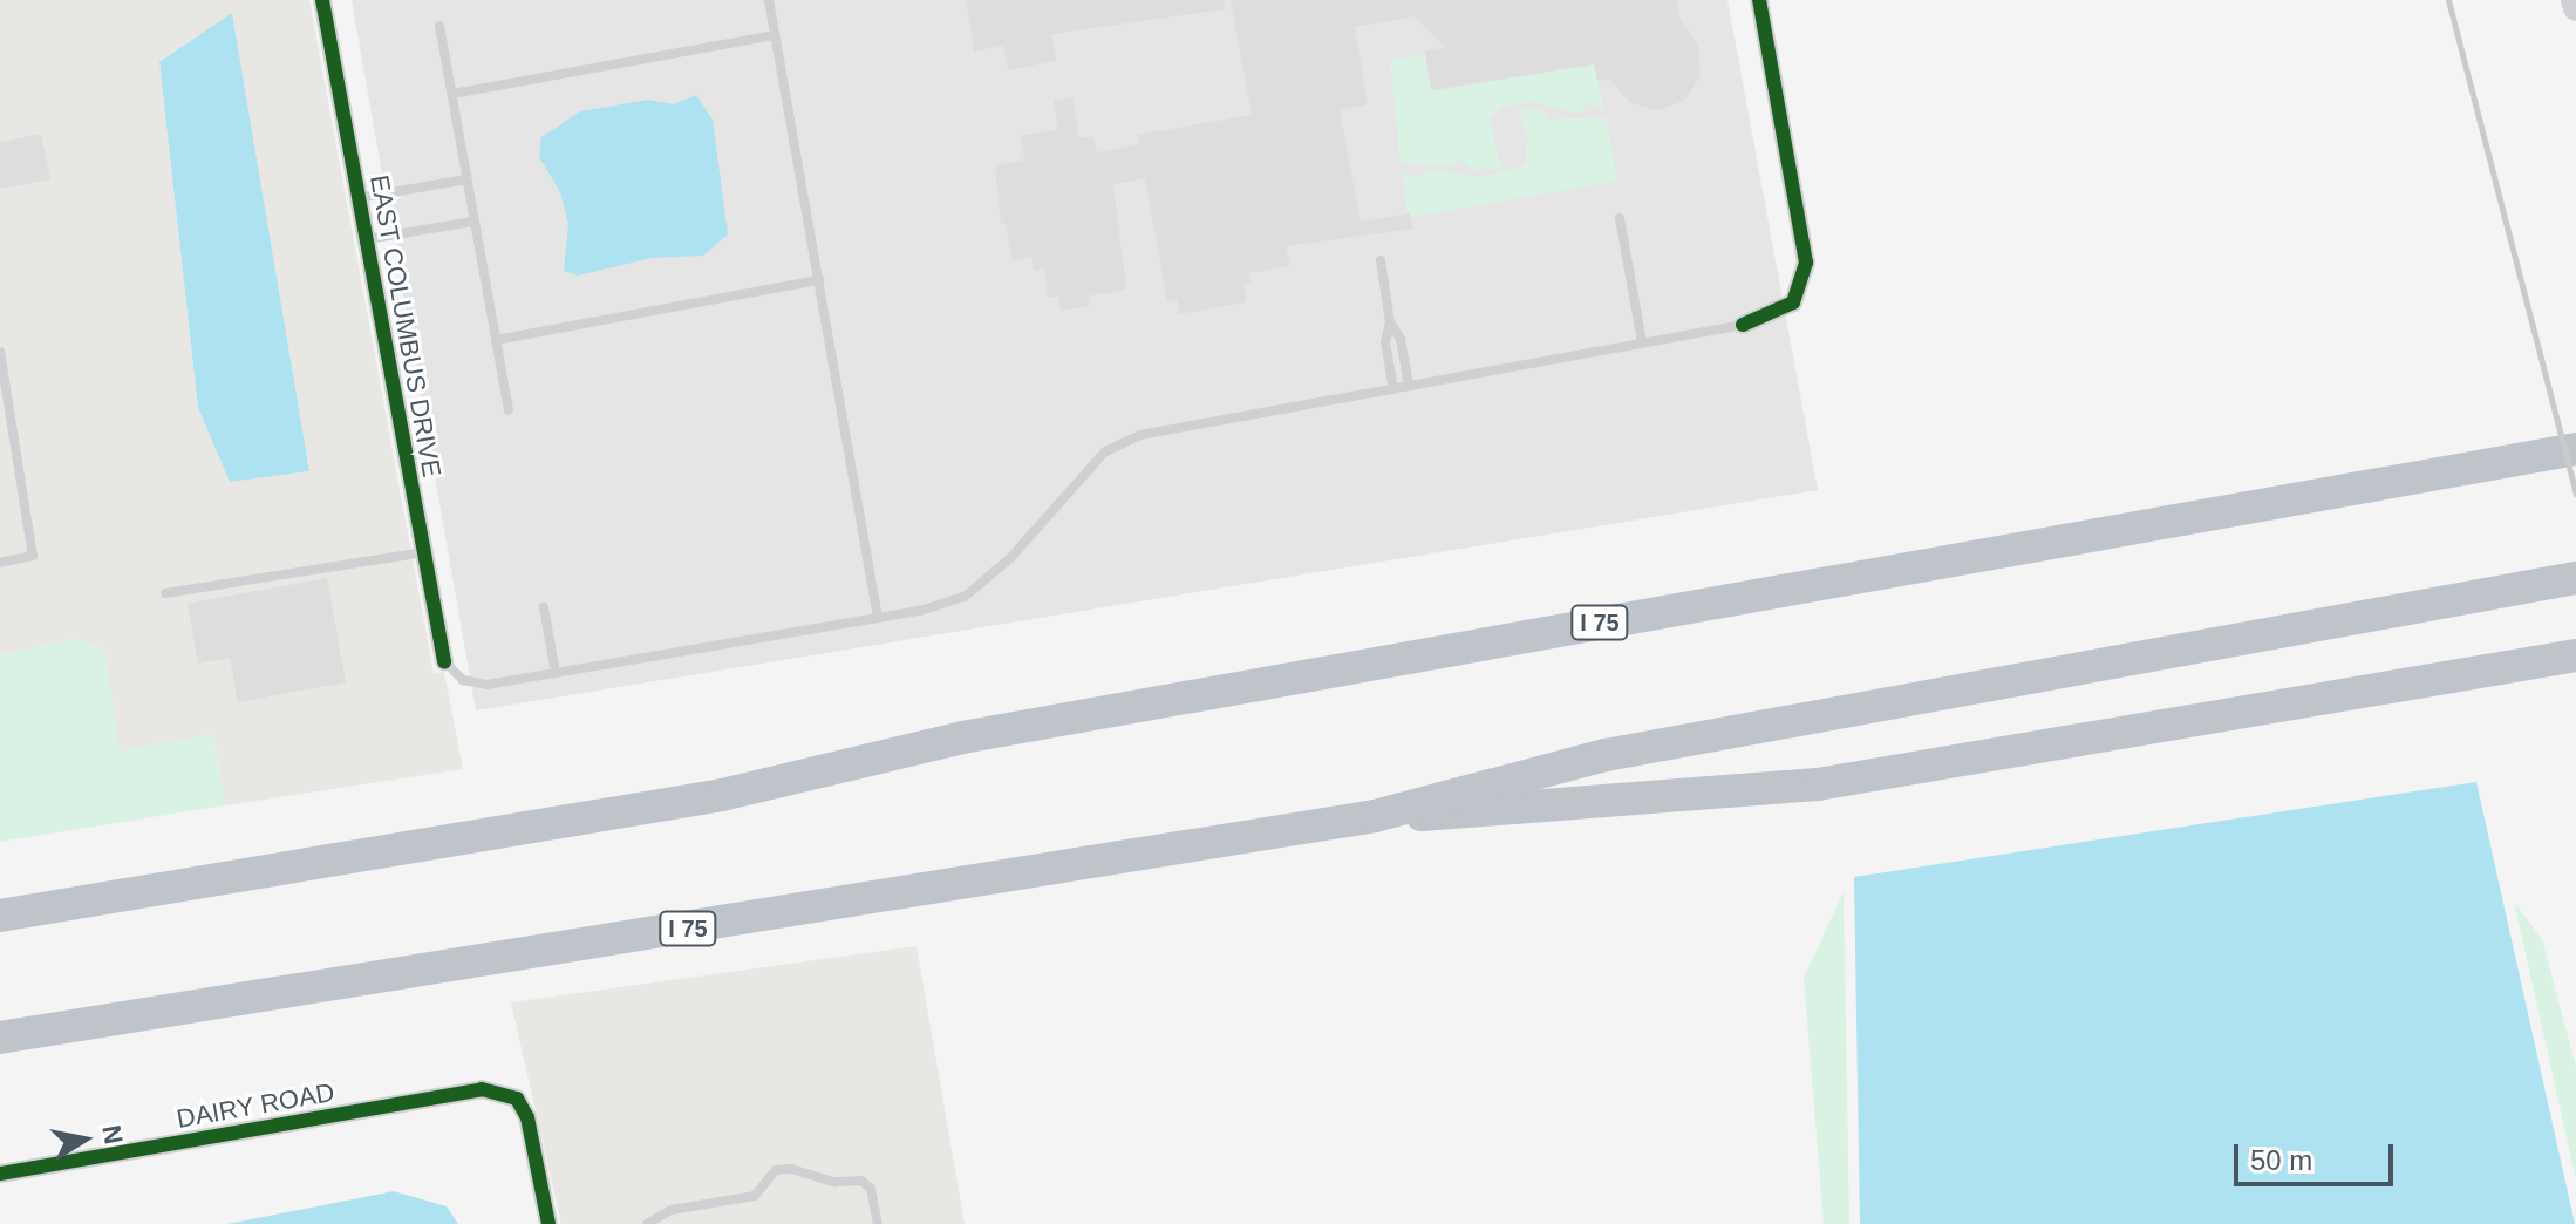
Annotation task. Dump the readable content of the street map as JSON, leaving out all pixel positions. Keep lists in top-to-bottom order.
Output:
{
  "streets": {
    "highway": ["I 75"],
    "street": ["EAST COLUMBUS DRIVE", "DAIRY ROAD"]
  },
  "scale_bar": "50 m",
  "north": "right"
}
